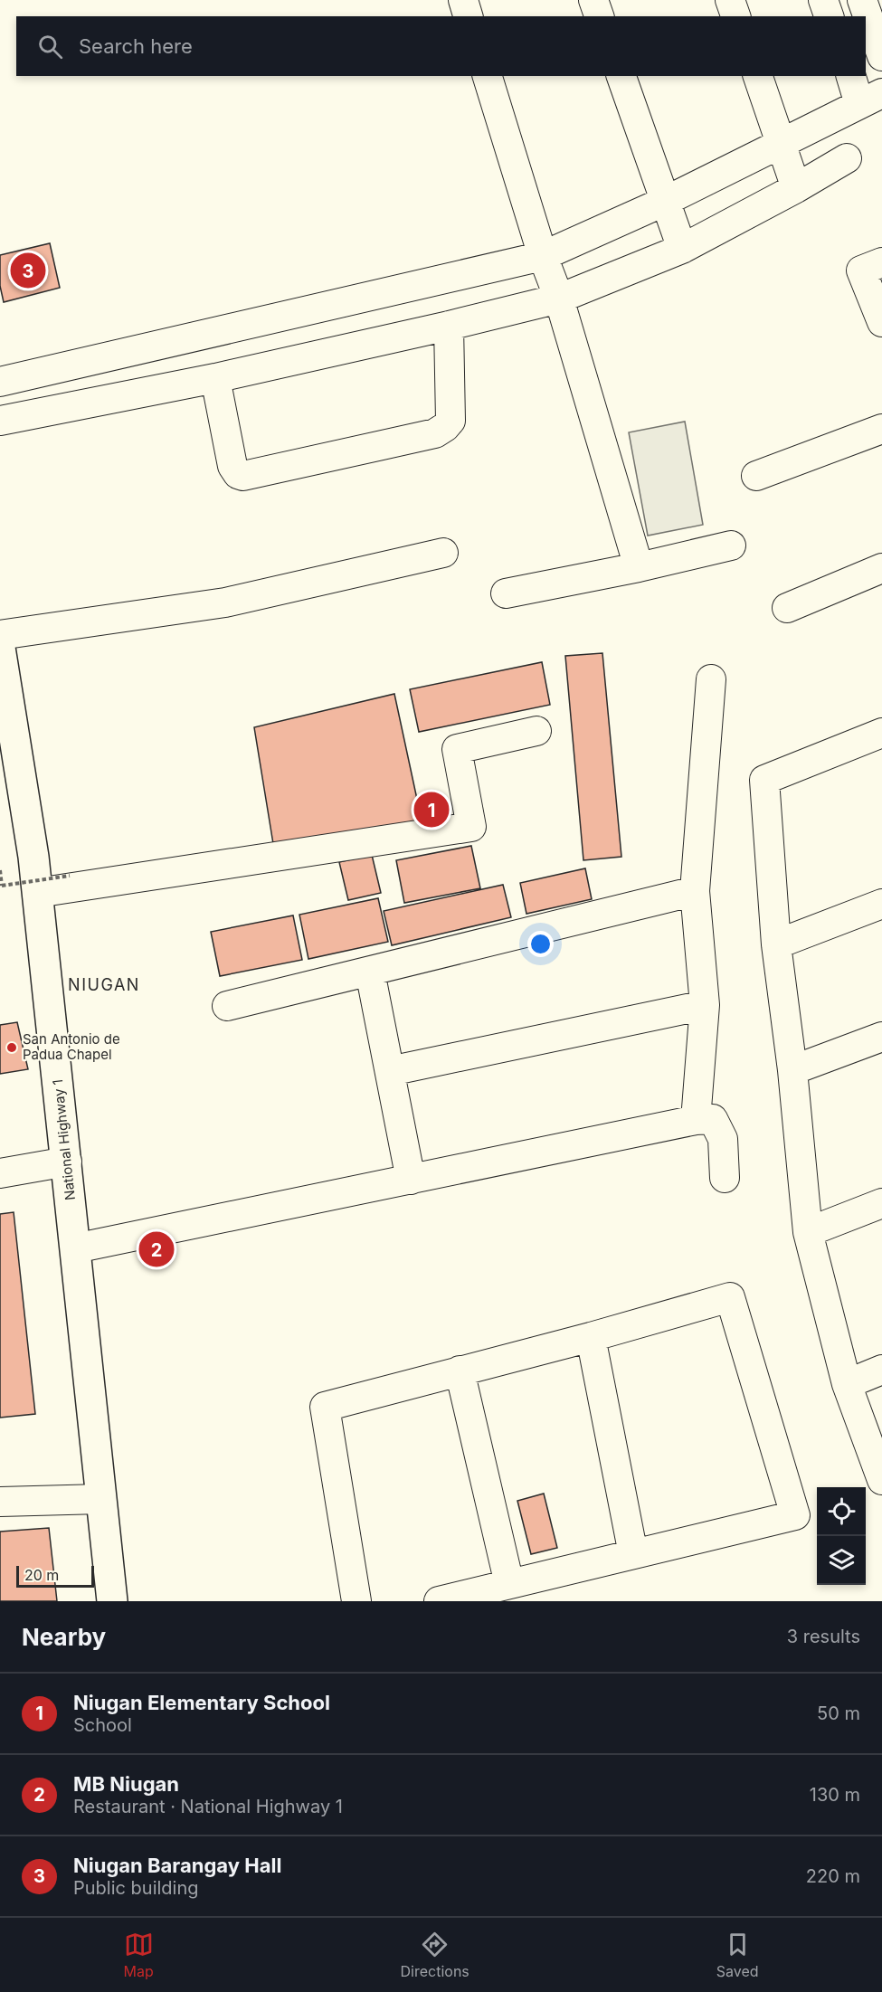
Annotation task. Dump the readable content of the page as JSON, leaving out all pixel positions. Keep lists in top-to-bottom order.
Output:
{
  "streets": {
    "highway": ["National Highway 1"]
  },
  "districts": ["NIUGAN"],
  "places": ["San Antonio de Padua Chapel"],
  "scale_bar": "20 m",
  "page": {
    "search": "Search here",
    "pins": ["3", "1", "2"],
    "scale": "20 m",
    "heading": ["Nearby", "3 results"],
    "list": [
      {
        "mark": "1",
        "name": "Niugan Elementary School",
        "note": "School",
        "value": "50 m"
      },
      {
        "mark": "2",
        "name": "MB Niugan",
        "note": "Restaurant · National Highway 1",
        "value": "130 m"
      },
      {
        "mark": "3",
        "name": "Niugan Barangay Hall",
        "note": "Public building",
        "value": "220 m"
      }
    ],
    "nav": ["Map", "Directions", "Saved"]
  }
}
